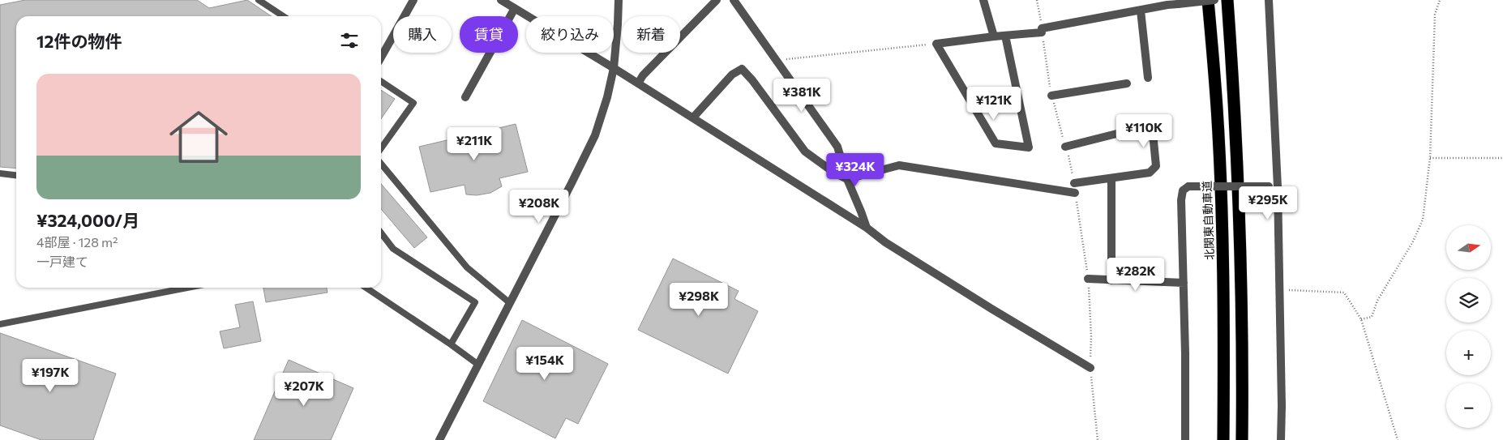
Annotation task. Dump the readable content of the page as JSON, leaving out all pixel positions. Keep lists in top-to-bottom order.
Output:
{
  "streets": {
    "highway": ["北関東自動車道"]
  },
  "north": "right",
  "page": {
    "chip": [
      "購入",
      "賃貸",
      "絞り込み",
      "新着"
    ],
    "heading": "12件の物件",
    "list": [
      {
        "name": "¥324,000/月",
        "note": "4部屋 · 128 m² · 一戸建て"
      }
    ],
    "price": [
      "¥381K",
      "¥121K",
      "¥110K",
      "¥211K",
      "¥324K",
      "¥295K",
      "¥208K",
      "¥282K",
      "¥298K",
      "¥154K",
      "¥197K",
      "¥207K"
    ],
    "map_buttons": ["+", "−"]
  }
}
